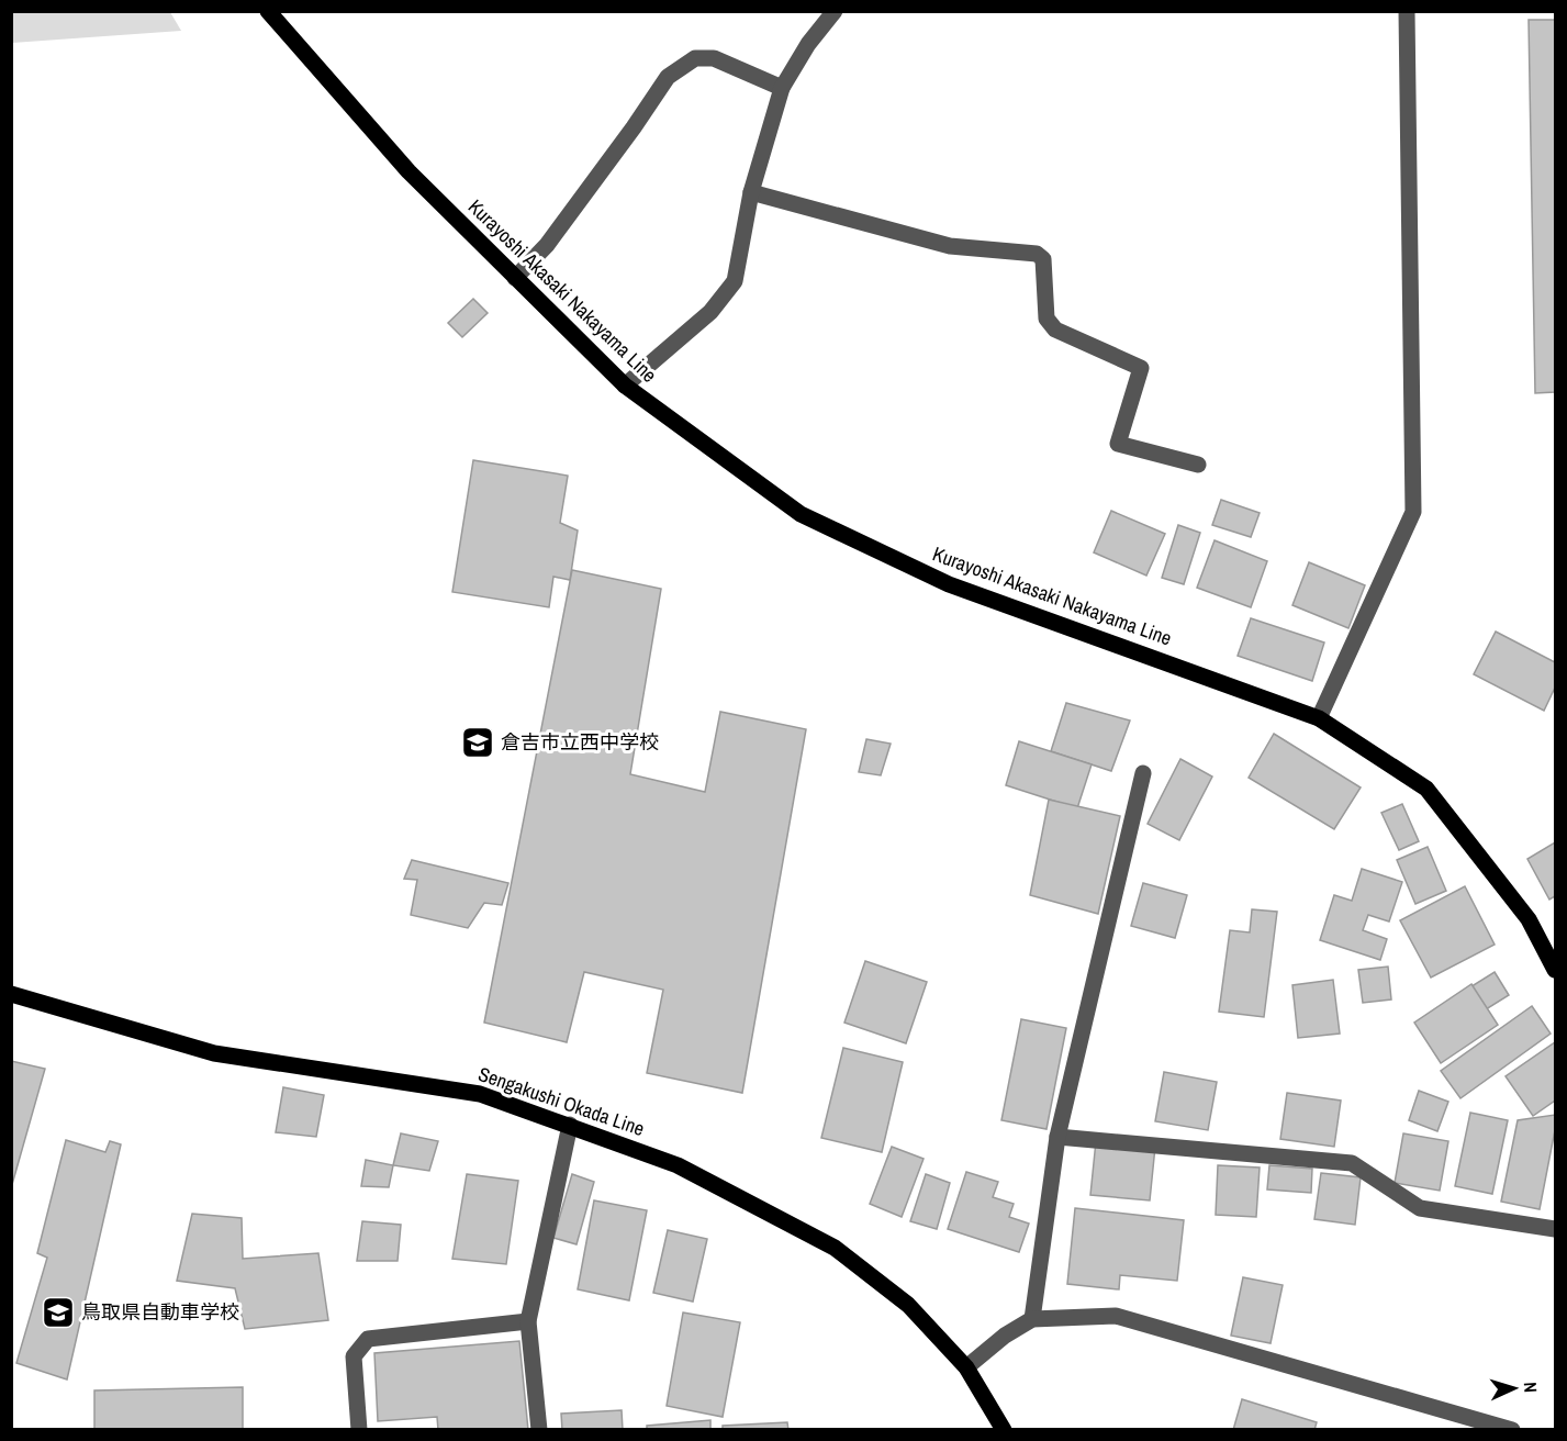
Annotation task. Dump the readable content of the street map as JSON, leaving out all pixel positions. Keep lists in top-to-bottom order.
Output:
{
  "streets": {
    "main road": ["Kurayoshi Akasaki Nakayama Line", "Sengakushi Okada Line"]
  },
  "places": {
    "school or university": ["倉吉市立西中学校", "鳥取県自動車学校"]
  },
  "north": "right"
}
